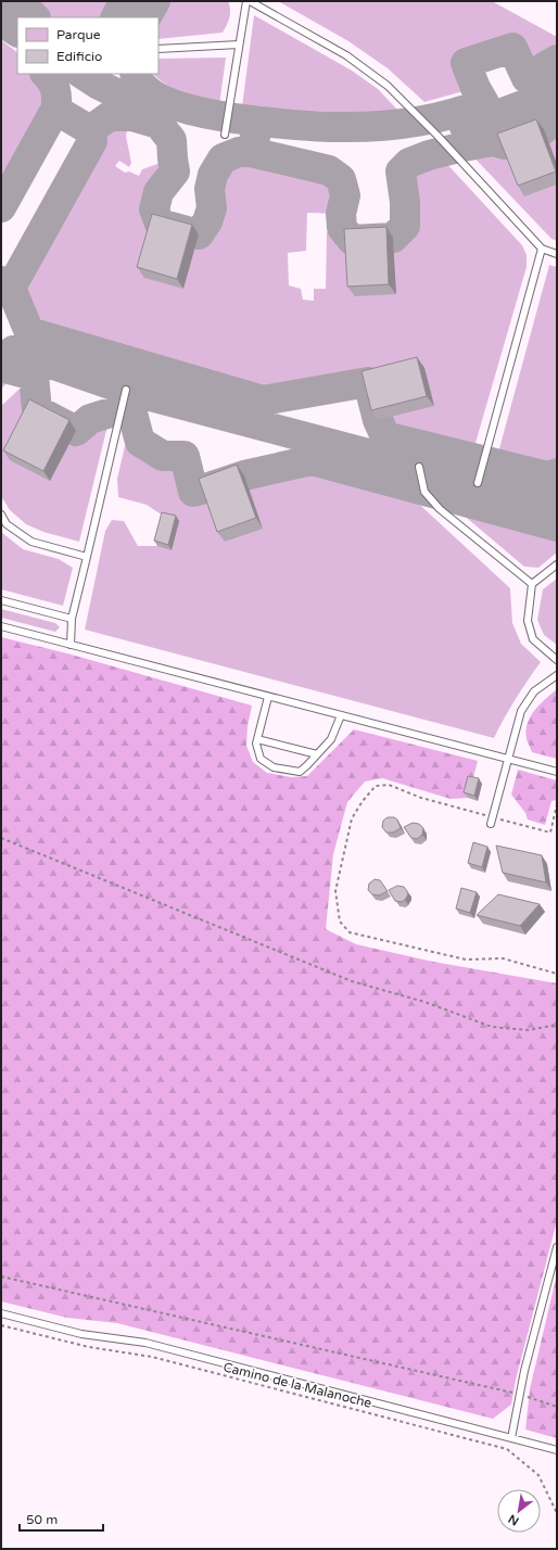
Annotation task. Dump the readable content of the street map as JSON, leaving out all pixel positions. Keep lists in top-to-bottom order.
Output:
{
  "streets": {
    "path": ["Camino de la Malanoche"]
  },
  "legend": ["Parque", "Edificio"],
  "scale_bar": "50 m",
  "north": "bottom left"
}
